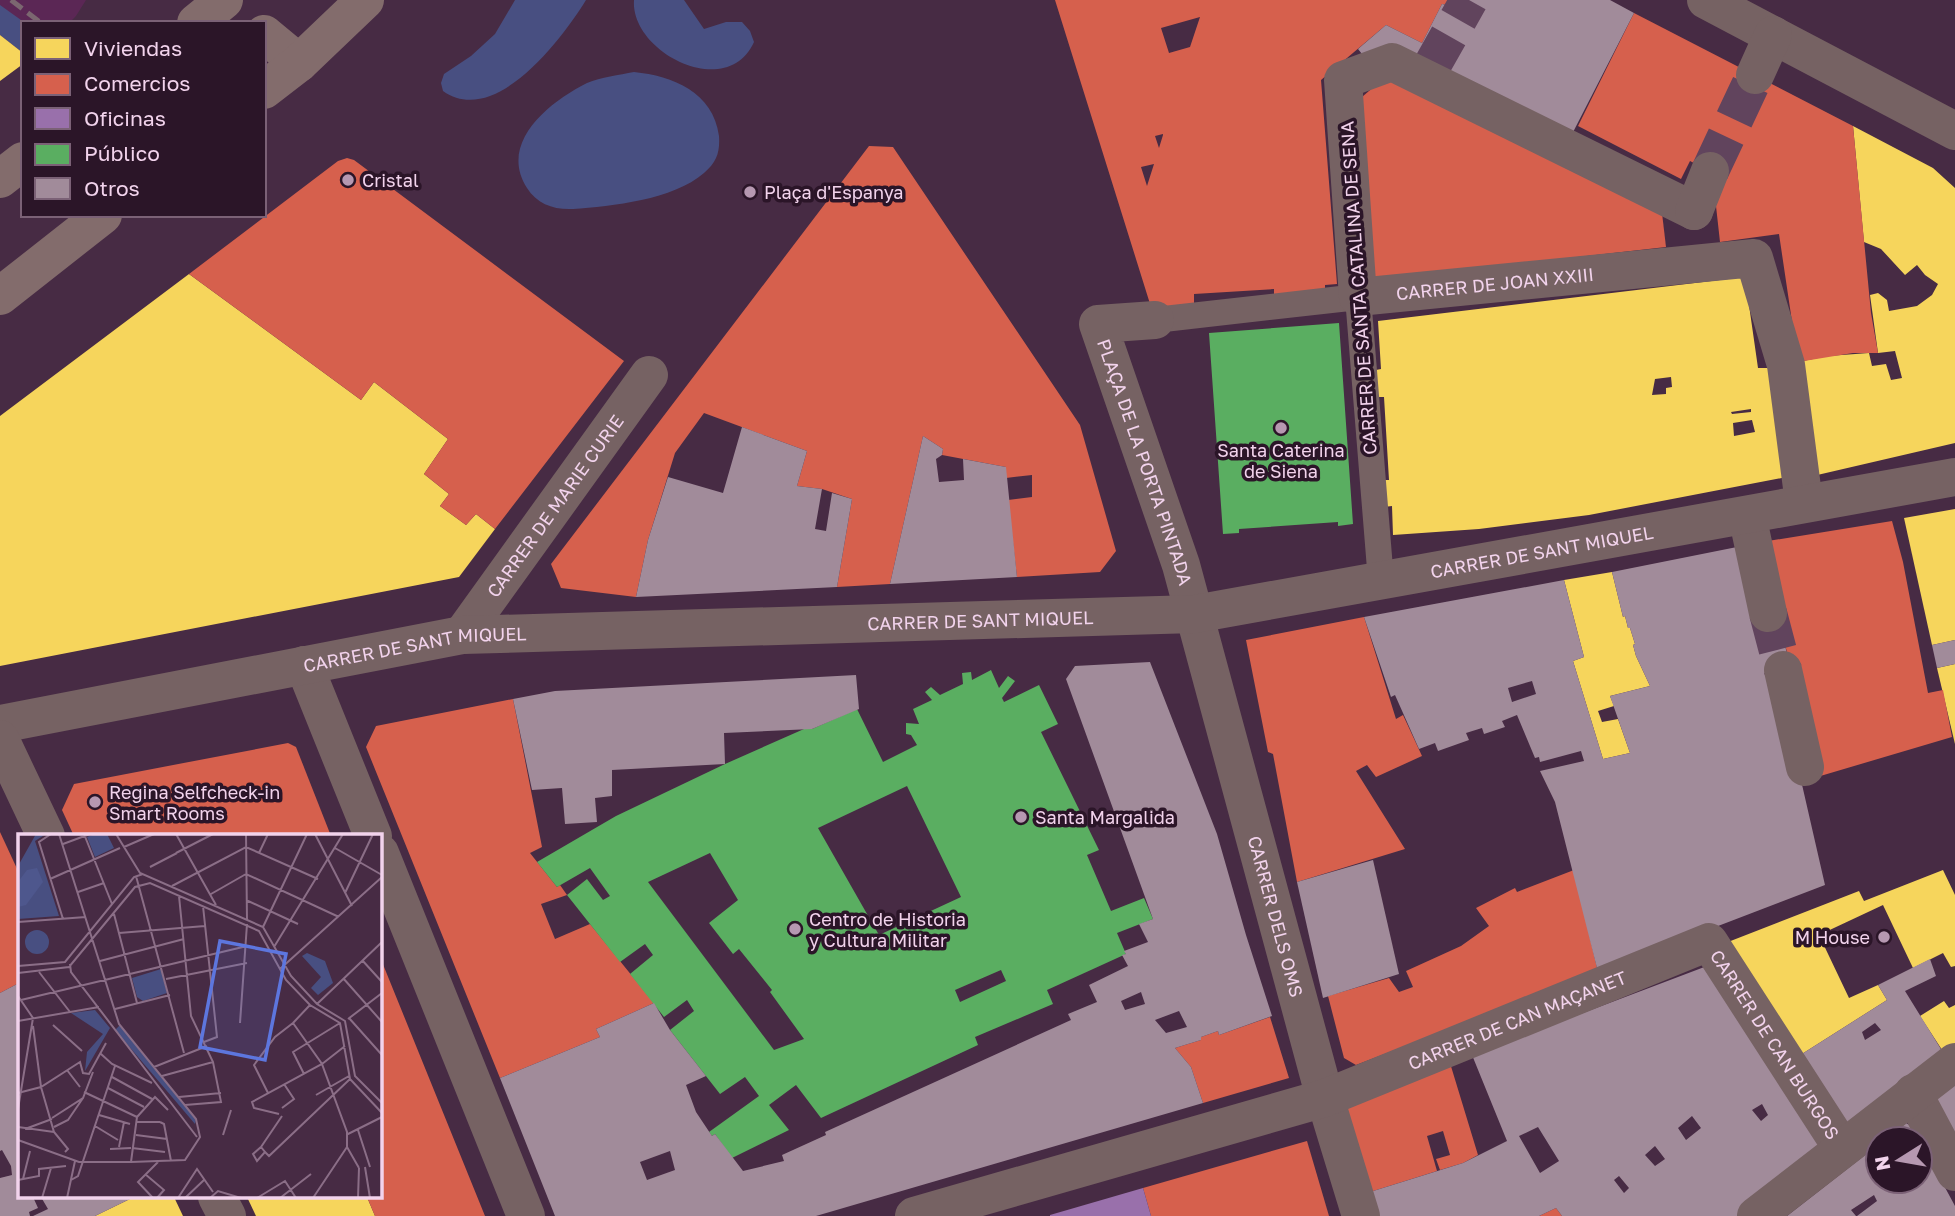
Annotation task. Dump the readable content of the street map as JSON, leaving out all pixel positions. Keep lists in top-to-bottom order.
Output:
{
  "streets": {
    "street": [
      "CARRER DE JOAN XXIII",
      "CARRER DE SANTA CATALINA DE SENA",
      "PLAÇA DE LA PORTA PINTADA",
      "CARRER DE MARIE CURIE",
      "CARRER DE SANT MIQUEL",
      "CARRER DELS OMS",
      "CARRER DE CAN MAÇANET",
      "CARRER DE CAN BURGOS"
    ]
  },
  "crossings": [
    ["CARRER DE JOAN XXIII", "CARRER DE SANTA CATALINA DE SENA"],
    ["CARRER DE JOAN XXIII", "PLAÇA DE LA PORTA PINTADA"],
    ["CARRER DE JOAN XXIII", "CARRER DE SANT MIQUEL"],
    ["CARRER DE SANTA CATALINA DE SENA", "CARRER DE SANT MIQUEL"],
    ["PLAÇA DE LA PORTA PINTADA", "CARRER DE SANT MIQUEL"],
    ["PLAÇA DE LA PORTA PINTADA", "CARRER DELS OMS"],
    ["CARRER DE MARIE CURIE", "CARRER DE SANT MIQUEL"],
    ["CARRER DE SANT MIQUEL", "CARRER DELS OMS"],
    ["CARRER DELS OMS", "CARRER DE CAN MAÇANET"],
    ["CARRER DE CAN MAÇANET", "CARRER DE CAN BURGOS"]
  ],
  "places": [
    "Cristal",
    "Plaça d'Espanya",
    "Santa Caterina de Siena",
    "Regina Selfcheck-in Smart Rooms",
    "Santa Margalida",
    "Centro de Historia y Cultura Militar",
    "M House"
  ],
  "legend": [
    "Viviendas",
    "Comercios",
    "Oficinas",
    "Público",
    "Otros"
  ],
  "north": "left"
}
